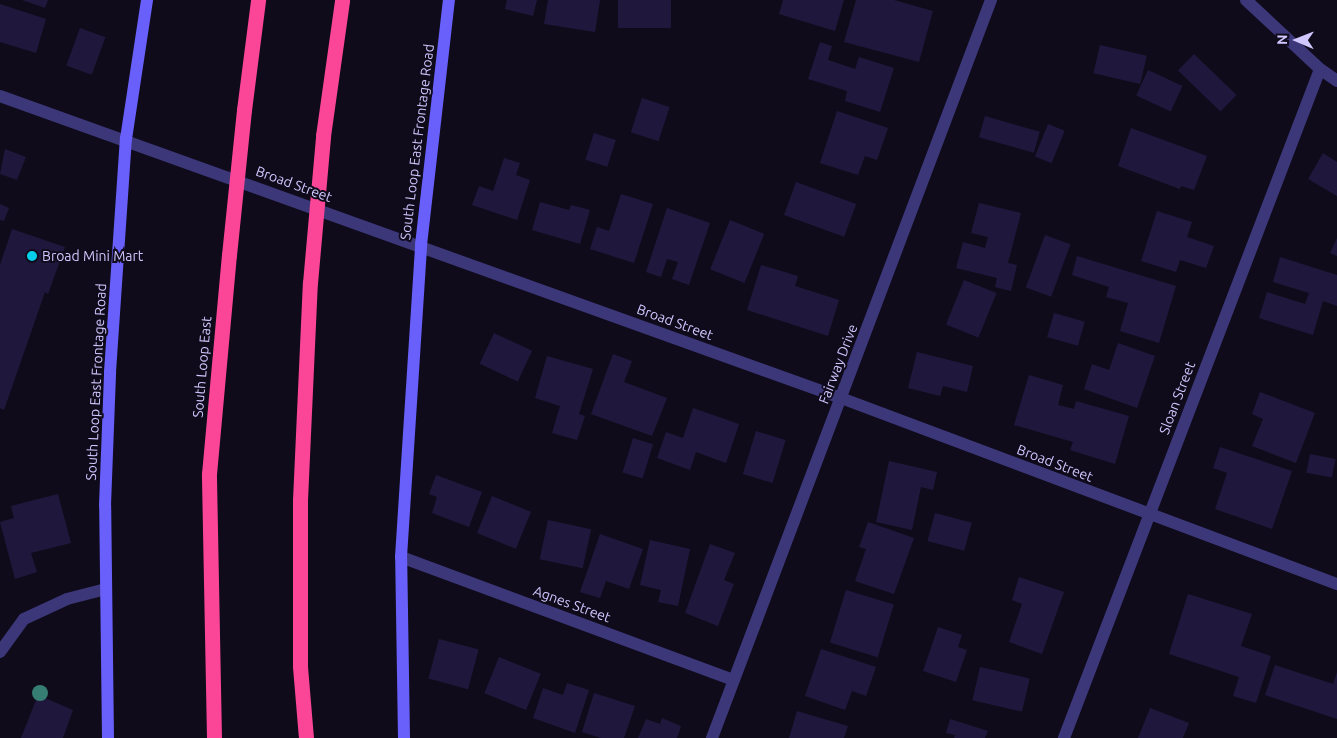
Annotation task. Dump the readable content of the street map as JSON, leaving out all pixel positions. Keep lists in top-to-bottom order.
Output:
{
  "streets": {
    "highway": ["South Loop East"],
    "main road": ["South Loop East Frontage Road"],
    "street": [
      "Broad Street",
      "Fairway Drive",
      "Sloan Street",
      "Agnes Street"
    ]
  },
  "crossings": [
    ["South Loop East Frontage Road", "Broad Street"],
    ["South Loop East Frontage Road", "Agnes Street"],
    ["Broad Street", "Fairway Drive"],
    ["Broad Street", "Sloan Street"],
    ["Fairway Drive", "Agnes Street"]
  ],
  "places": ["Broad Mini Mart"],
  "north": "left"
}
